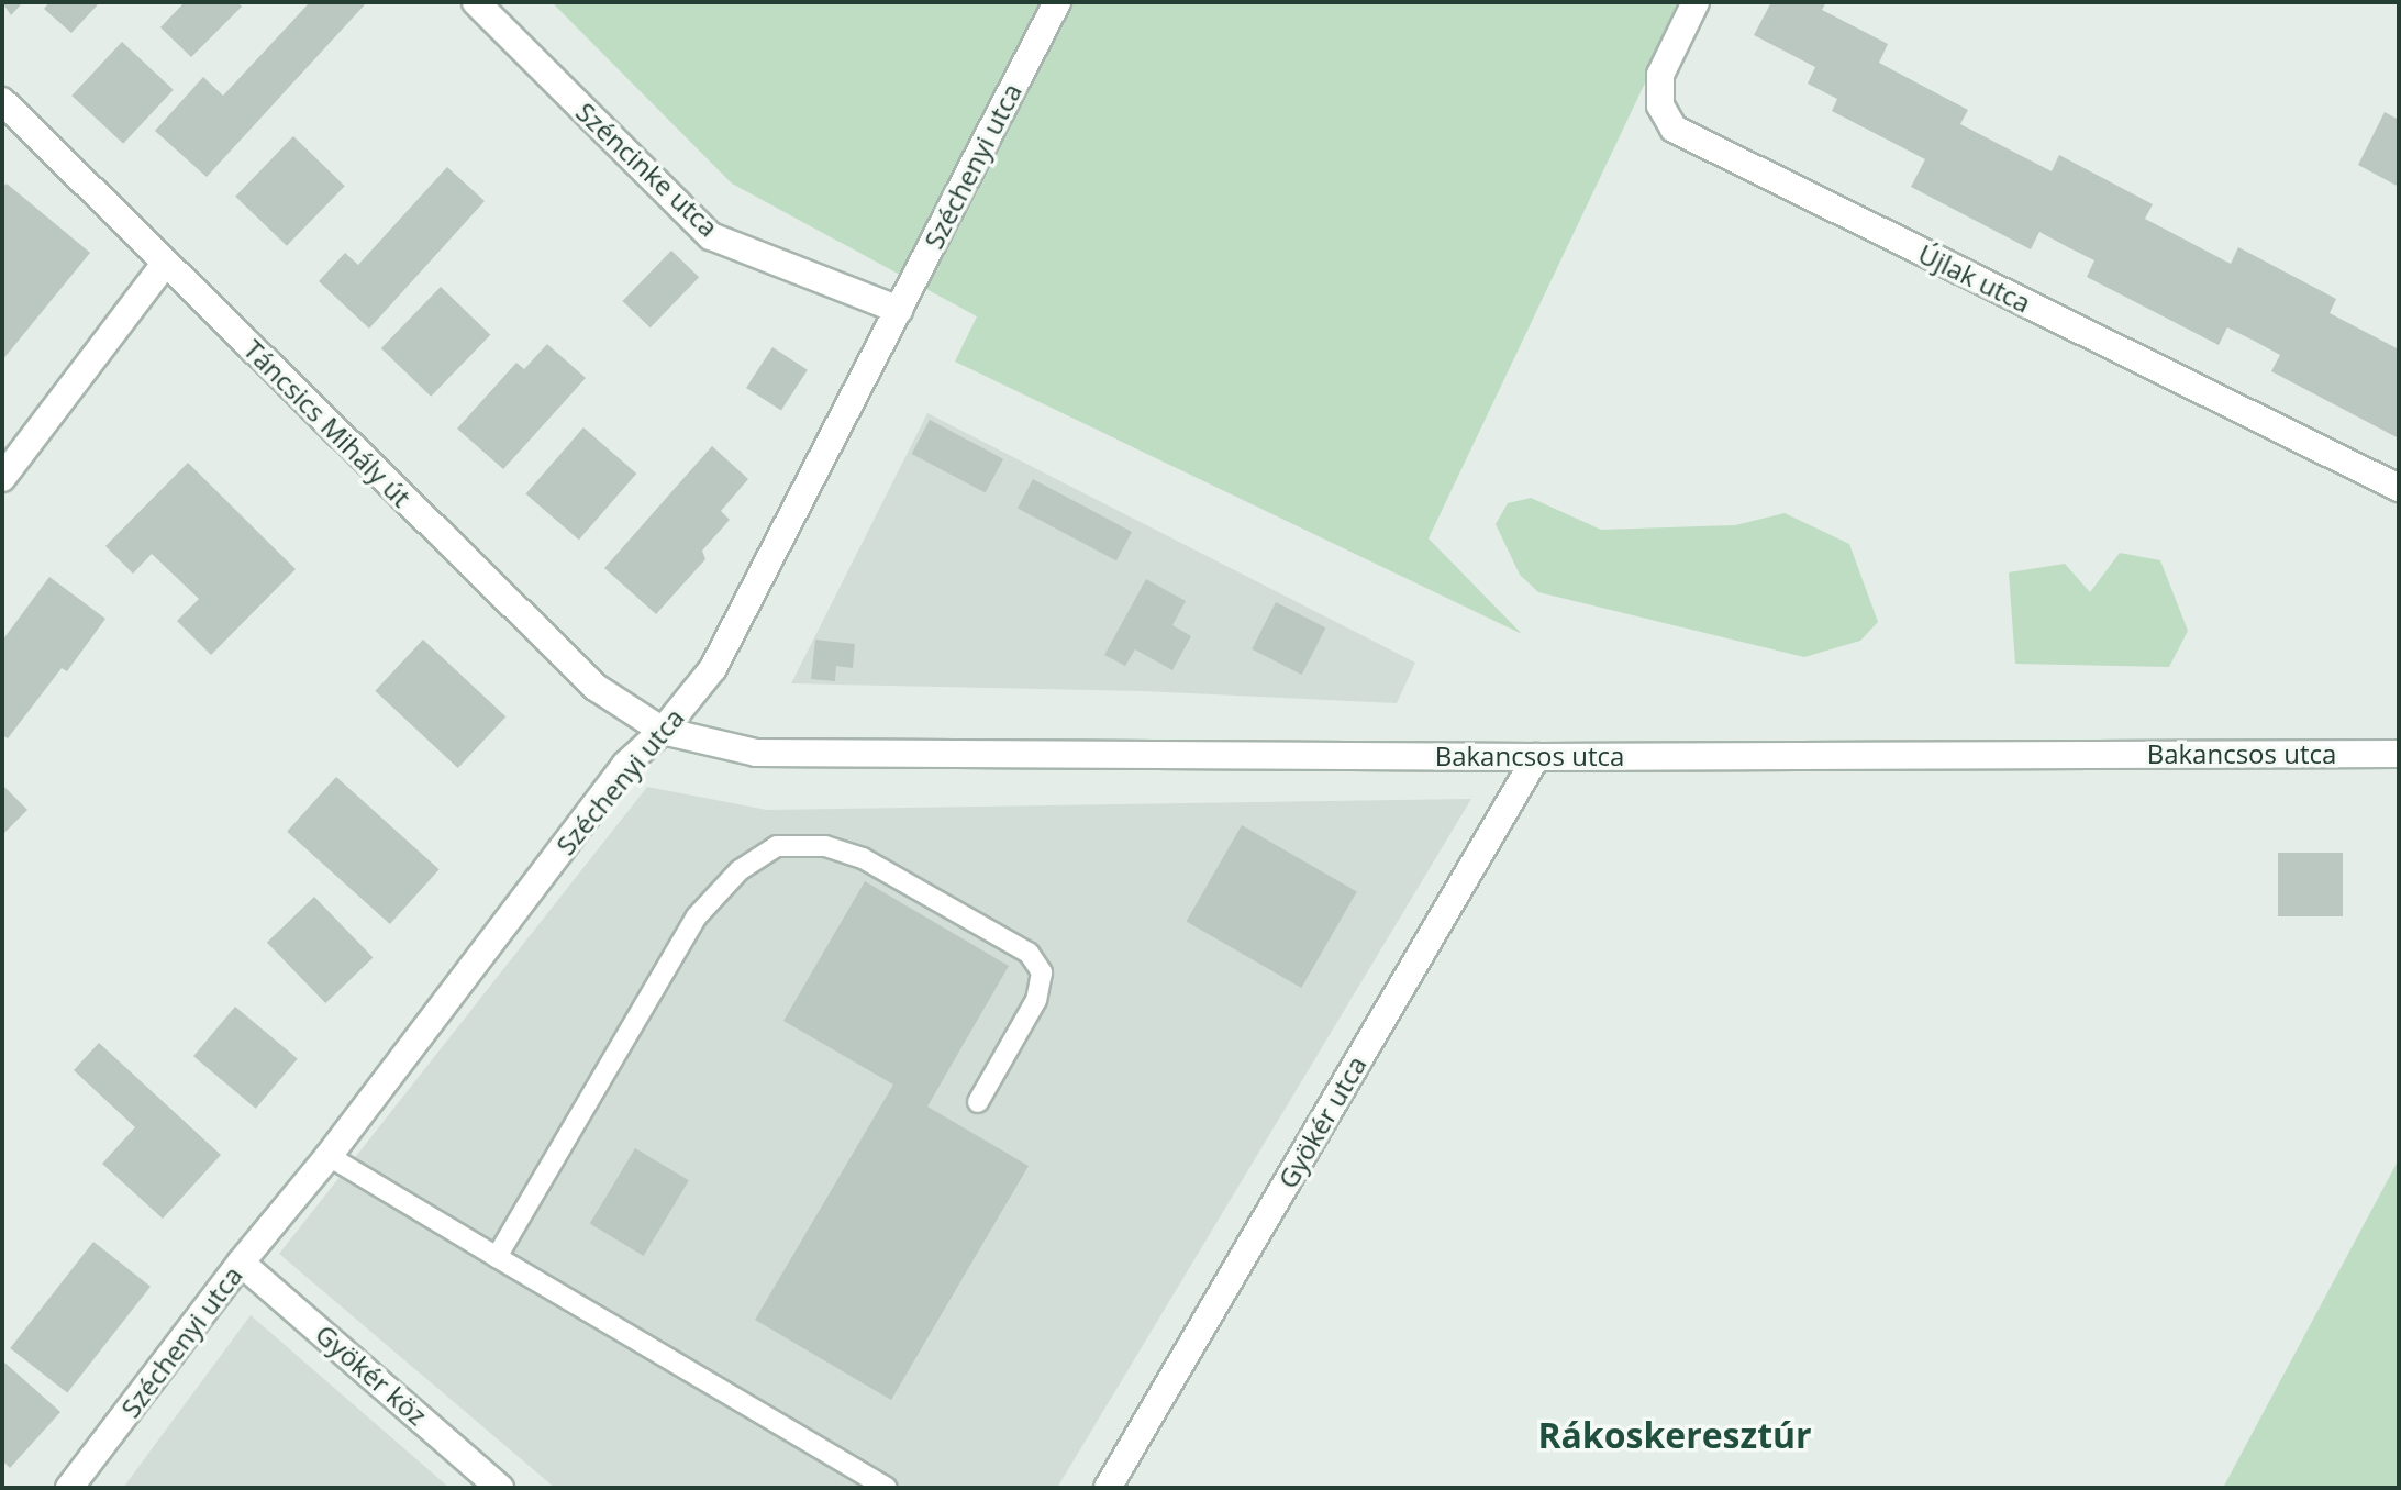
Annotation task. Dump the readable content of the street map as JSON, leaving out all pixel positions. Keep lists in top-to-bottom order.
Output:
{
  "streets": {
    "street": [
      "Széchenyi utca",
      "Széncinke utca",
      "Újlak utca",
      "Táncsics Mihály út",
      "Bakancsos utca",
      "Gyökér utca",
      "Gyökér köz"
    ]
  },
  "crossings": [
    ["Széchenyi utca", "Széncinke utca"],
    ["Széchenyi utca", "Táncsics Mihály út"],
    ["Széchenyi utca", "Bakancsos utca"],
    ["Széchenyi utca", "Gyökér köz"],
    ["Táncsics Mihály út", "Bakancsos utca"],
    ["Bakancsos utca", "Gyökér utca"]
  ],
  "districts": ["Rákoskeresztúr"]
}
